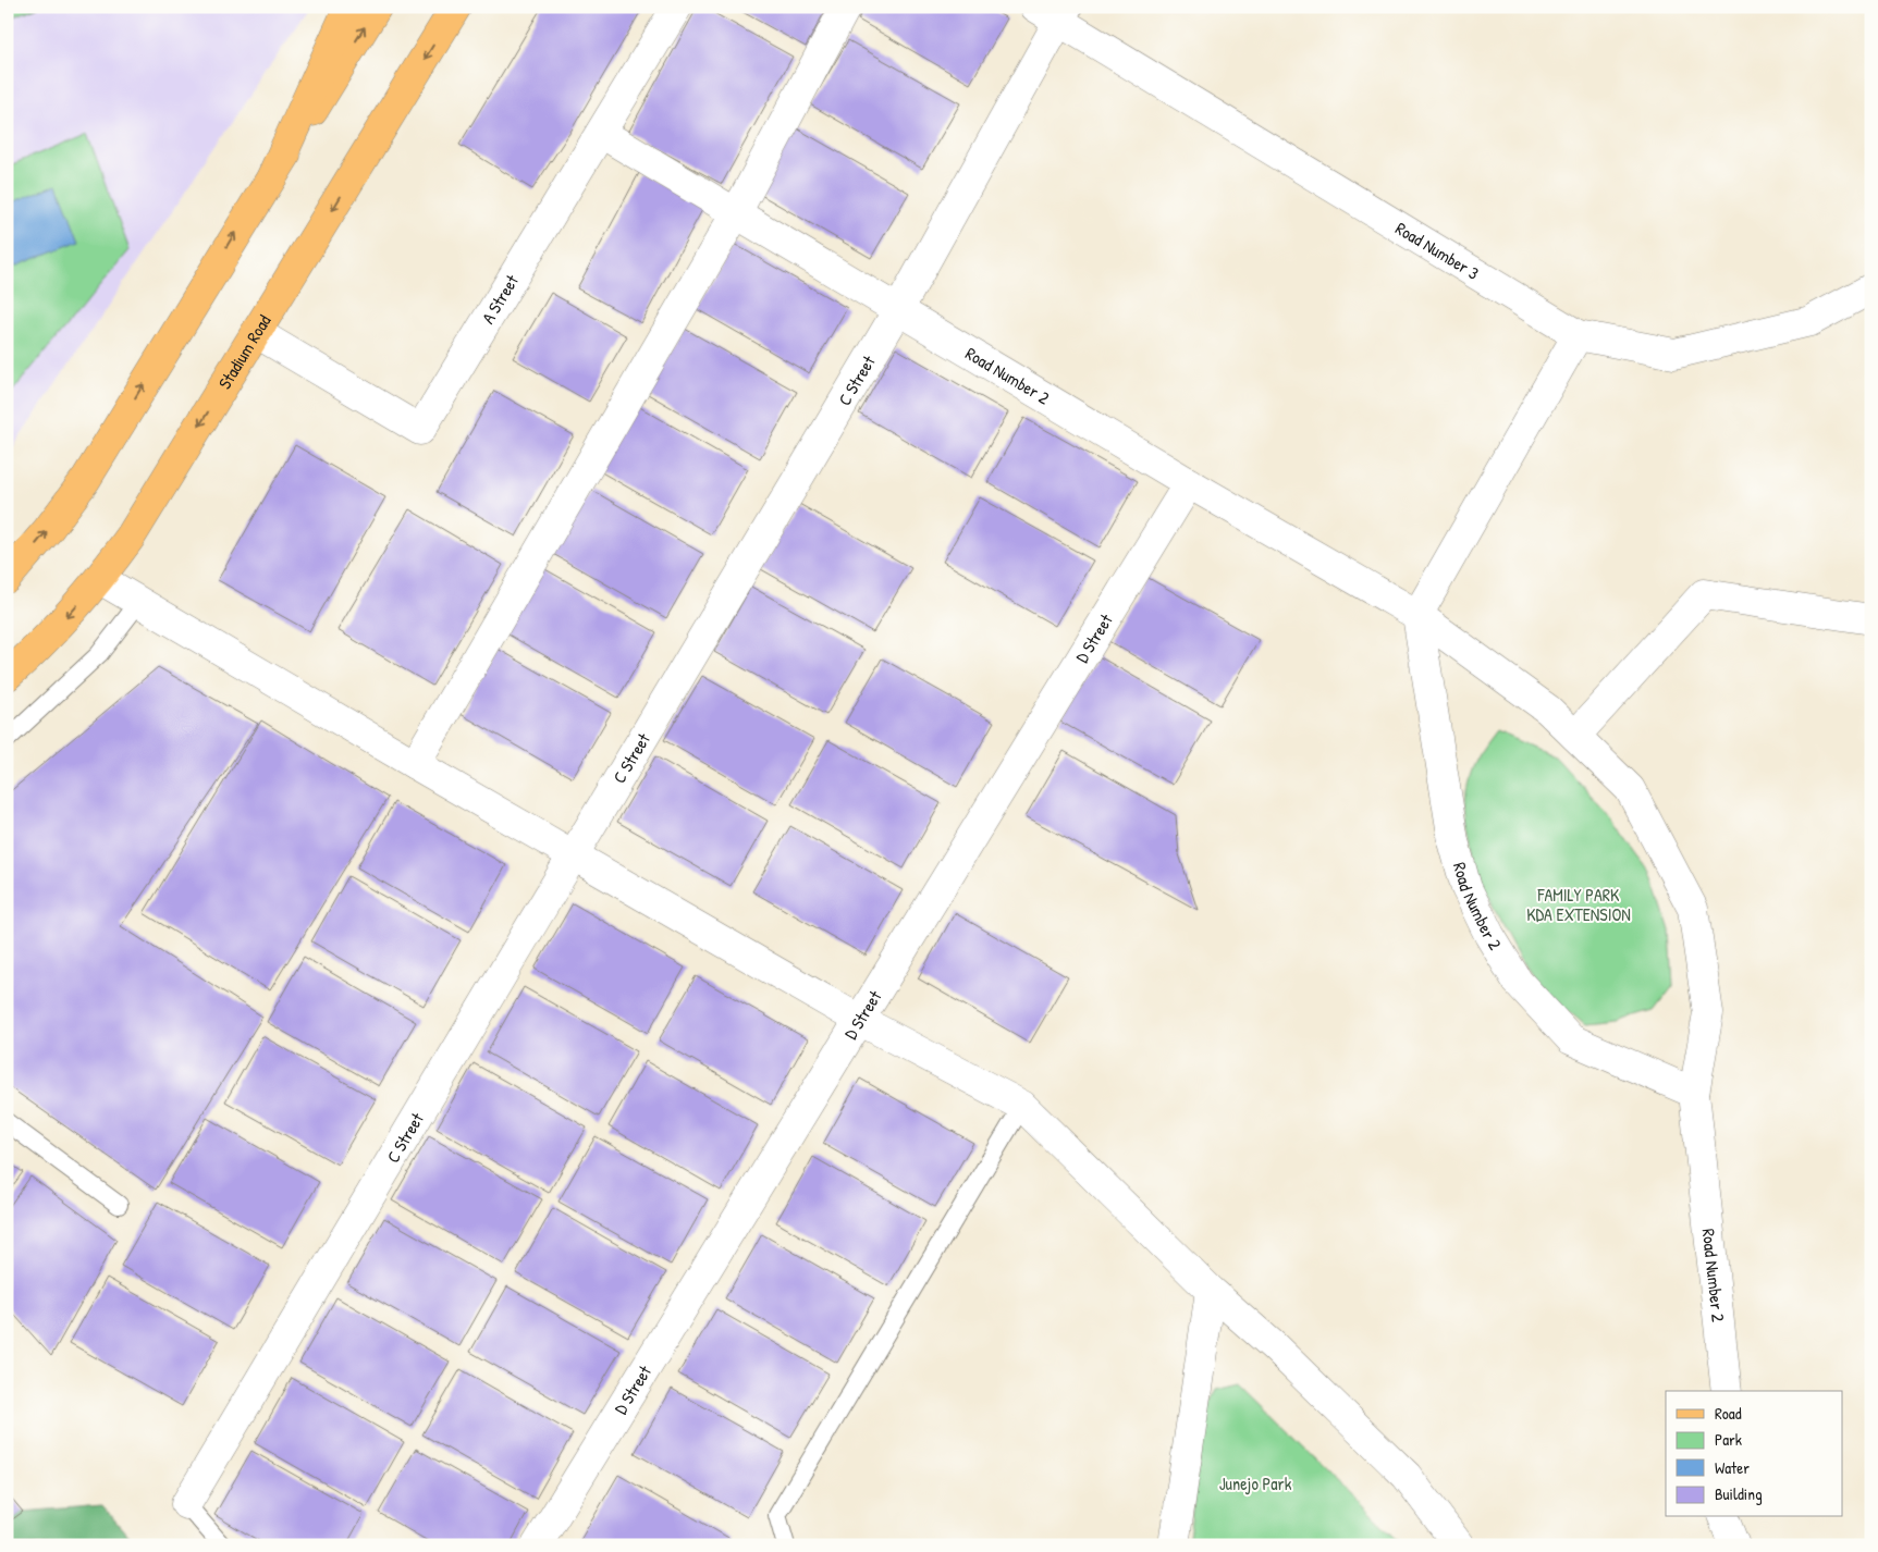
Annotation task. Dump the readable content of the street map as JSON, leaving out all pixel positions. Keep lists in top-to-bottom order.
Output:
{
  "streets": {
    "main road": ["Stadium Road"],
    "street": [
      "Road Number 3",
      "A Street",
      "Road Number 2",
      "C Street",
      "D Street"
    ]
  },
  "crossings": [
    ["Road Number 3", "C Street"],
    ["A Street", "Stadium Road"],
    ["A Street", "Road Number 2"],
    ["Road Number 2", "C Street"],
    ["Road Number 2", "D Street"]
  ],
  "parks": ["FAMILY PARK KDA EXTENSION", "Junejo Park"],
  "legend": [
    "Road",
    "Park",
    "Water",
    "Building"
  ]
}
